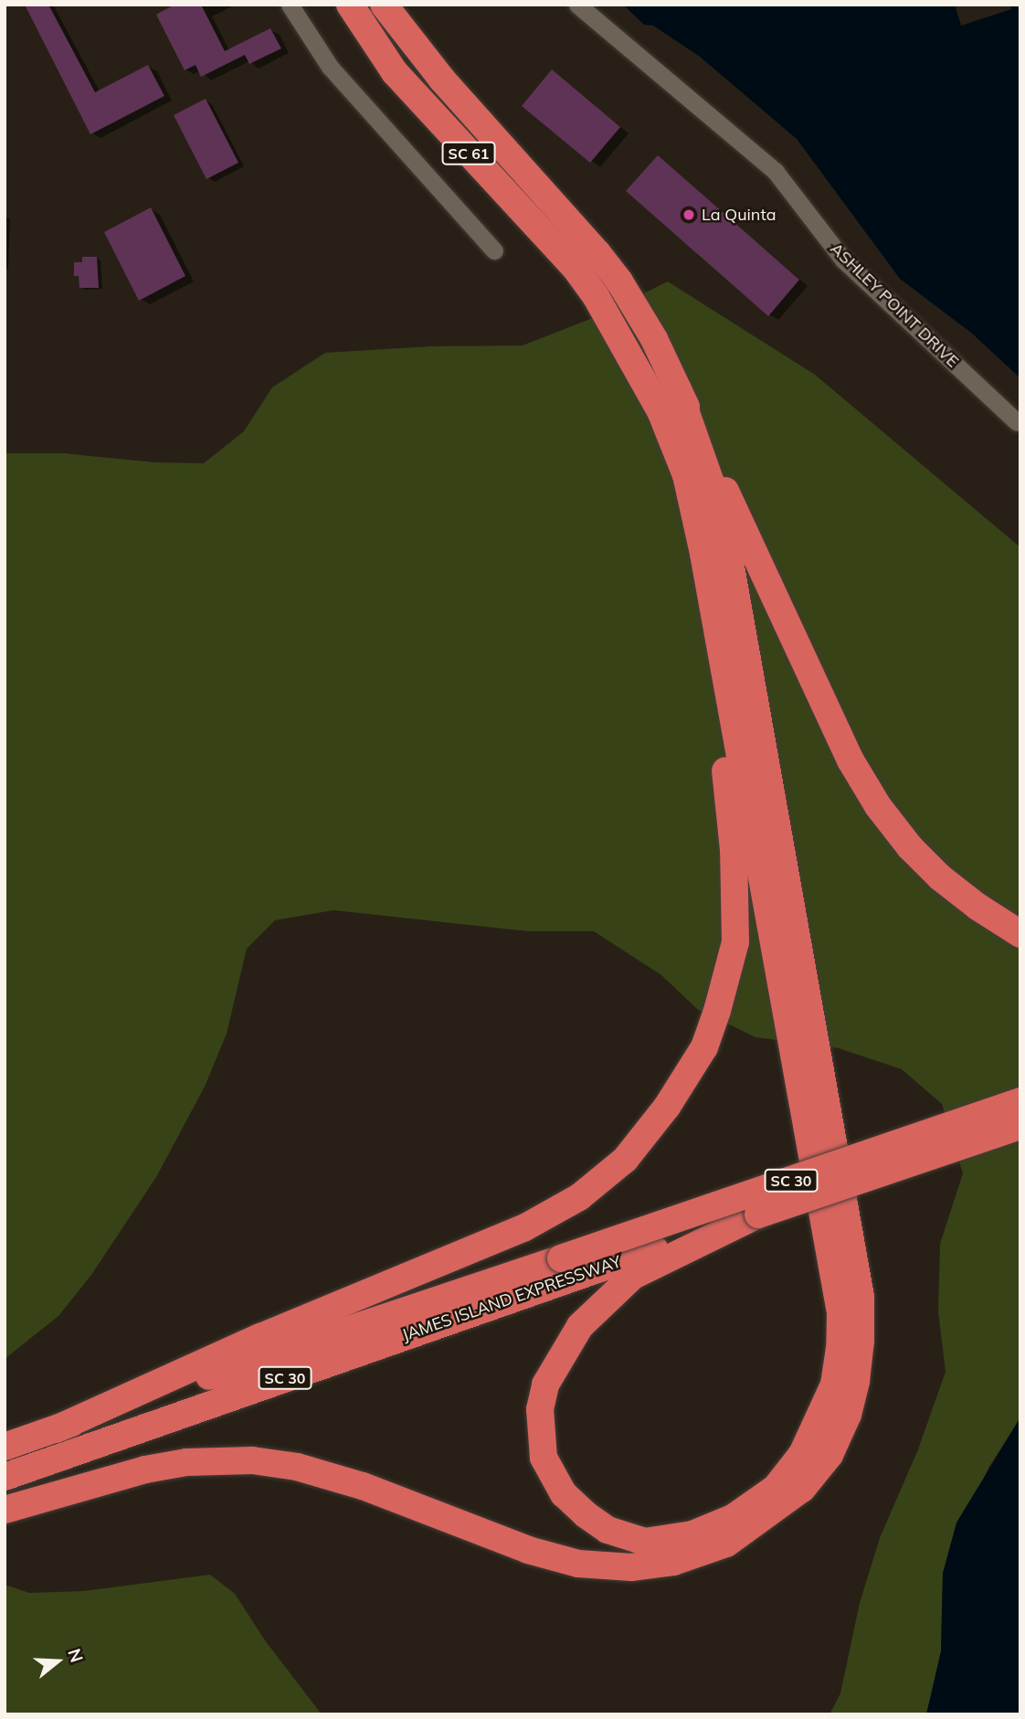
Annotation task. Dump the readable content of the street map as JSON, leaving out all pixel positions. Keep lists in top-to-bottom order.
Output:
{
  "streets": {
    "highway": ["SC 61", "SC 30", "JAMES ISLAND EXPRESSWAY"],
    "street": ["ASHLEY POINT DRIVE"]
  },
  "places": ["La Quinta"],
  "north": "right"
}
